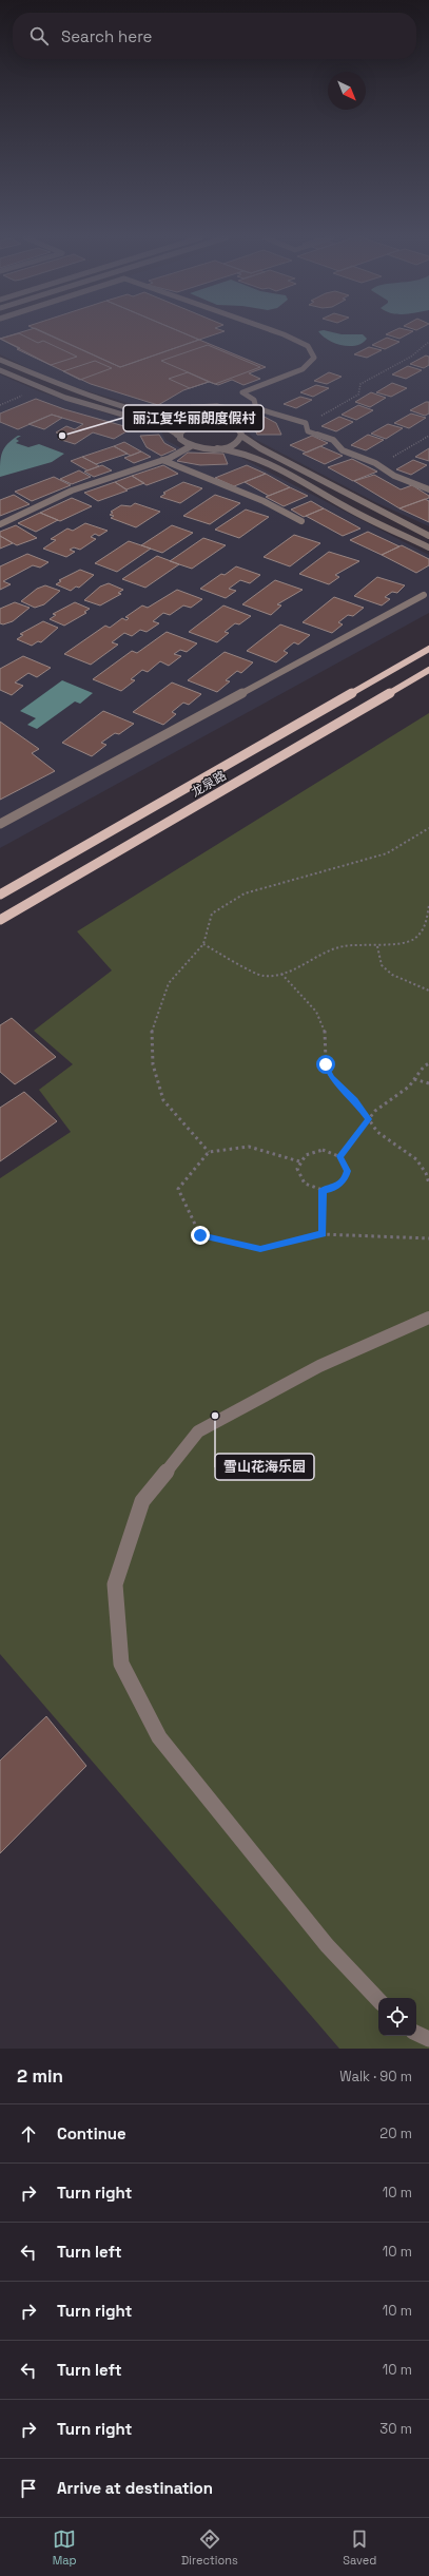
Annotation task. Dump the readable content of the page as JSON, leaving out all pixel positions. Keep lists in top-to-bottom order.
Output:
{
  "streets": {
    "main road": ["龙泉路"]
  },
  "places": ["丽江复华丽朗度假村", "雪山花海乐园"],
  "north": "bottom right",
  "page": {
    "search": "Search here",
    "heading": ["2 min", "Walk · 90 m"],
    "list": [
      ["Continue", "20 m"],
      ["Turn right", "10 m"],
      ["Turn left", "10 m"],
      ["Turn right", "10 m"],
      ["Turn left", "10 m"],
      ["Turn right", "30 m"],
      "Arrive at destination"
    ],
    "nav": ["Map", "Directions", "Saved"]
  }
}
